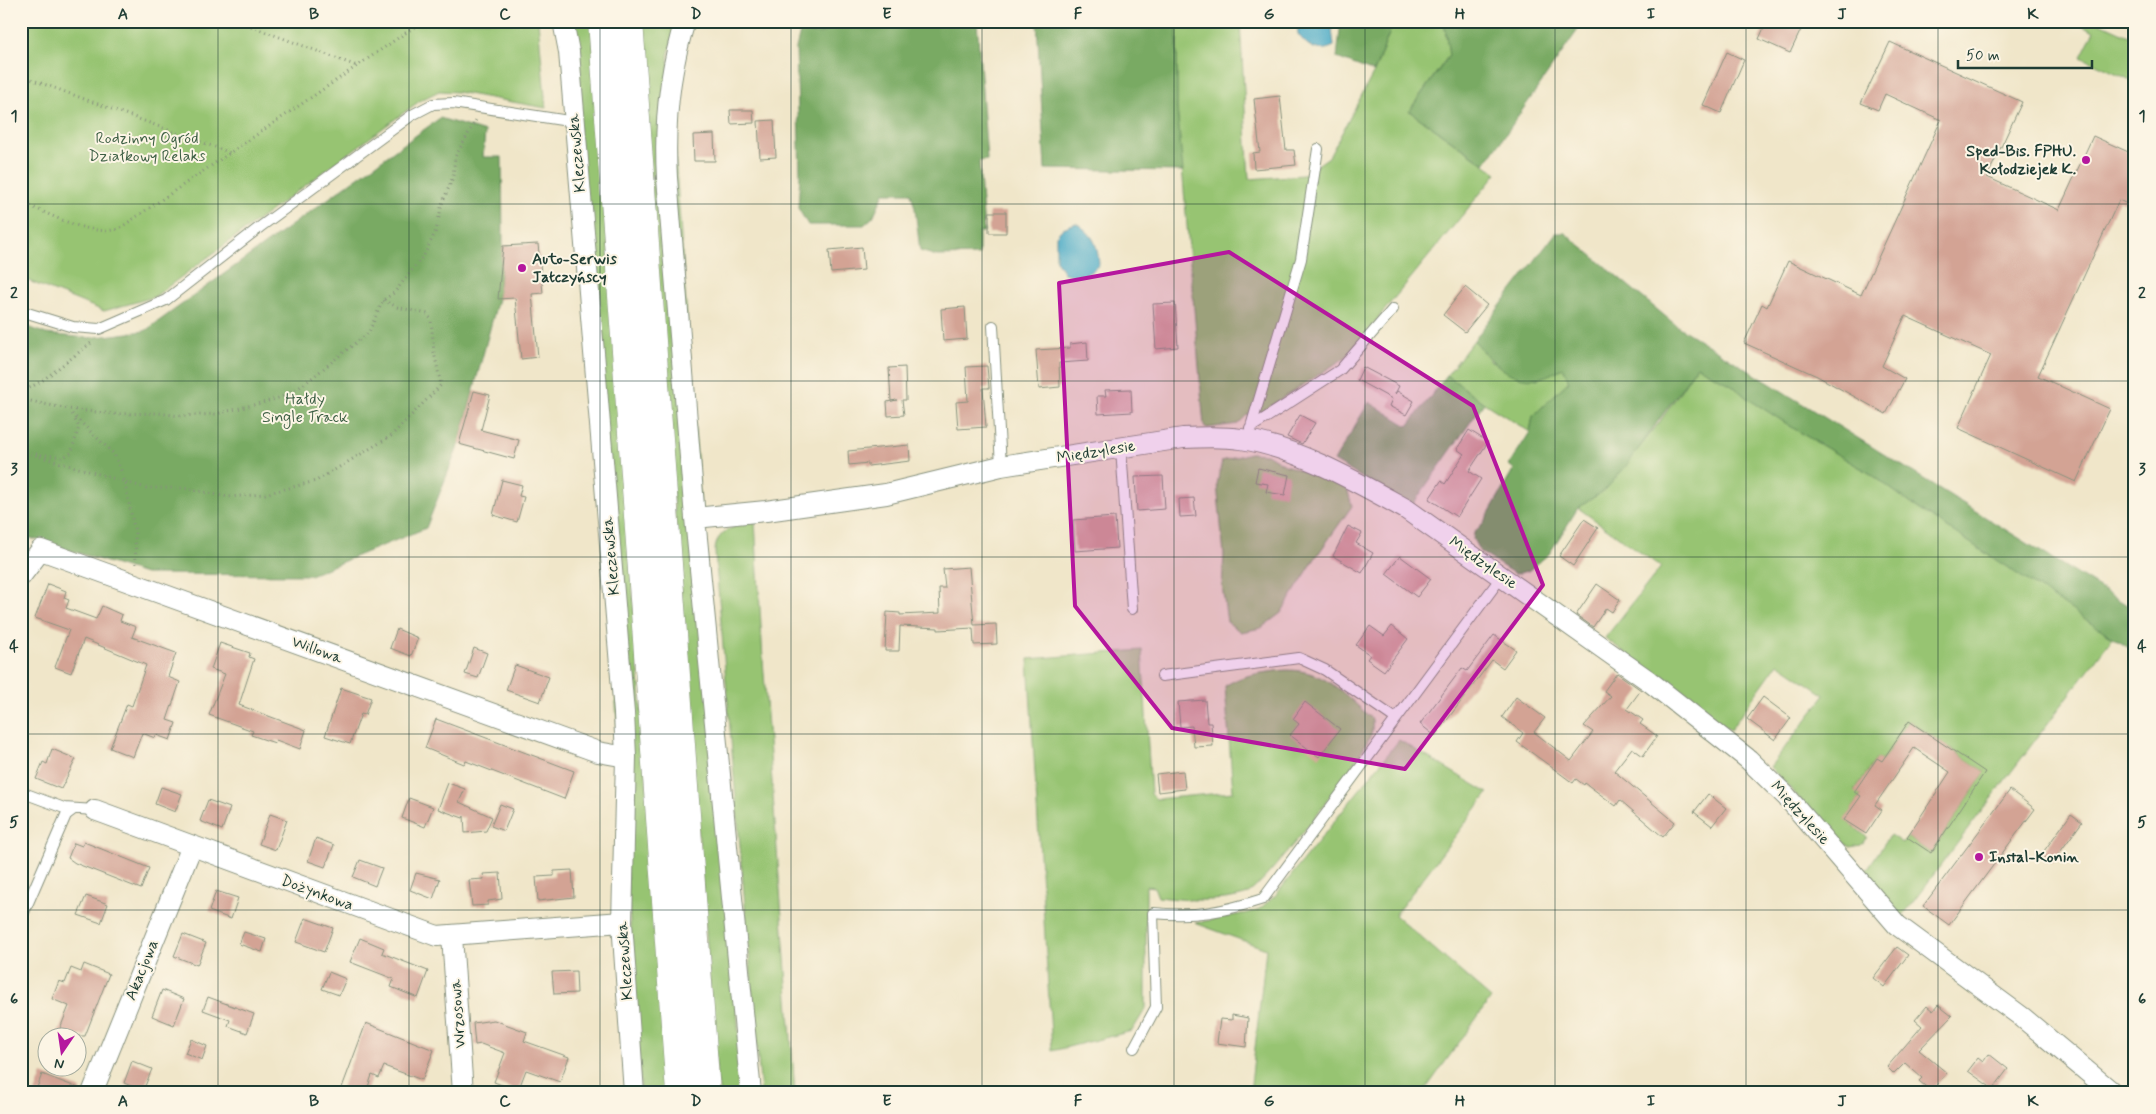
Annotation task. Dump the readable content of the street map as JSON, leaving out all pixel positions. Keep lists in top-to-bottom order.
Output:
{
  "streets": {
    "main road": ["Kleczewska"],
    "street": [
      "Międzylesie",
      "Willowa",
      "Dożynkowa",
      "Akacjowa",
      "Wrzosowa"
    ]
  },
  "crossings": [
    ["Kleczewska", "Willowa"],
    ["Kleczewska", "Dożynkowa"],
    ["Dożynkowa", "Akacjowa"],
    ["Dożynkowa", "Wrzosowa"]
  ],
  "parks": ["Rodzinny Ogród Działkowy Relaks", "Hałdy Single Track"],
  "places": ["Sped-Bis. FPHU. Kołodziejek K.", "Auto-Serwis Jatczyńscy", "Instal-Konin"],
  "scale_bar": "50 m",
  "north": "bottom",
  "grid": {
    "columns": [
      "A",
      "B",
      "C",
      "D",
      "E",
      "F",
      "G",
      "H",
      "I",
      "J",
      "K"
    ],
    "rows": [
      "1",
      "2",
      "3",
      "4",
      "5",
      "6"
    ]
  }
}
